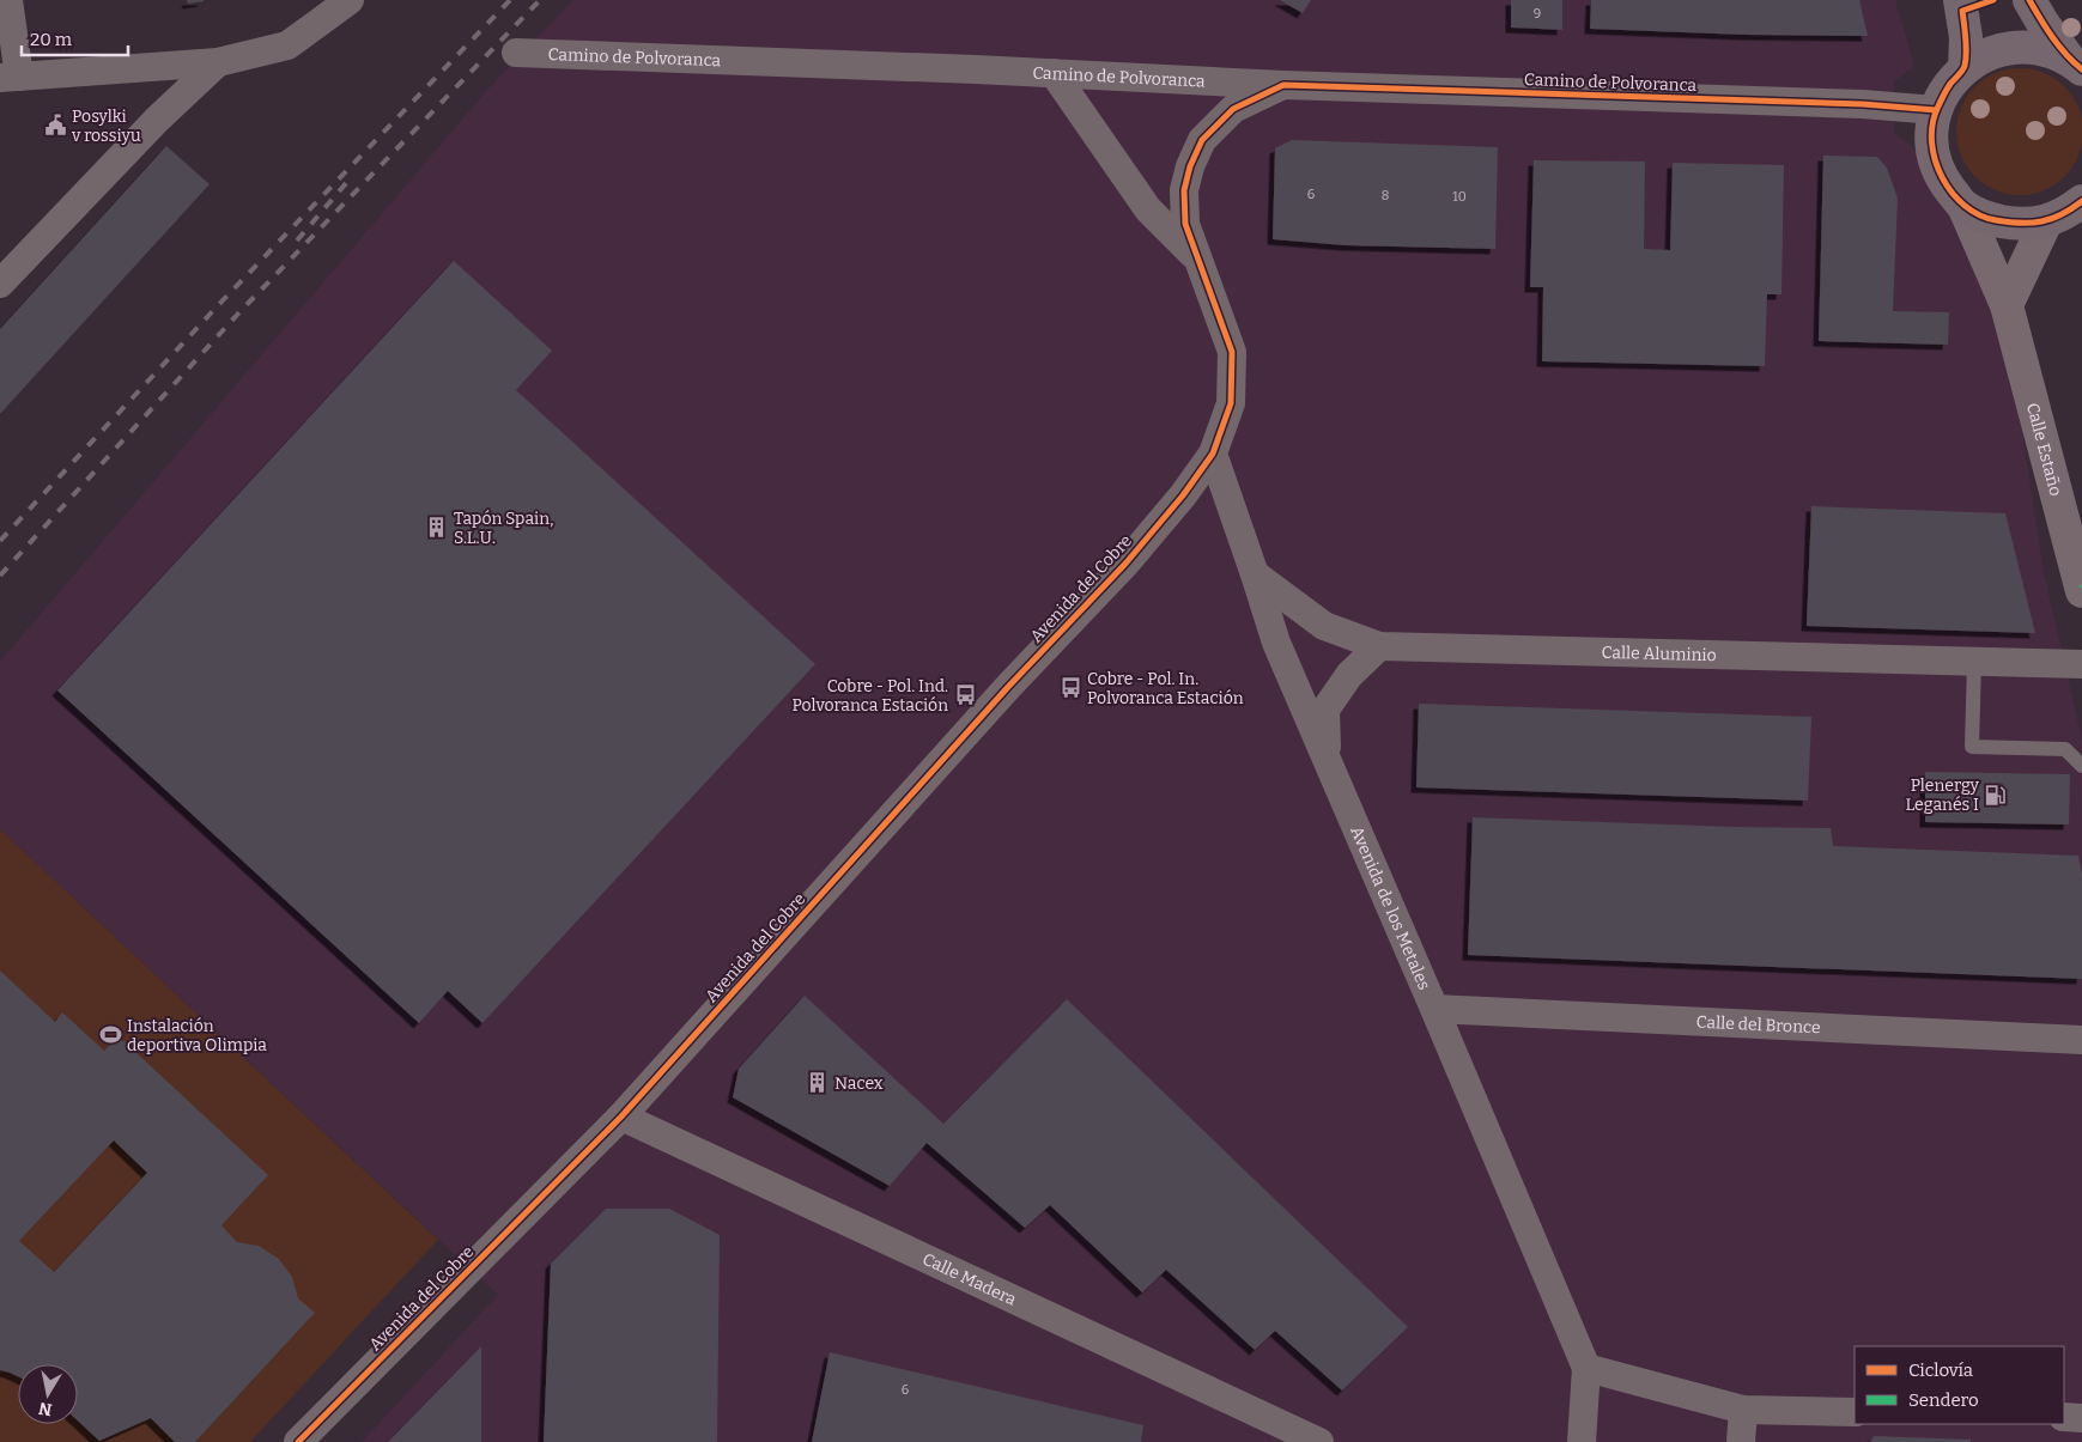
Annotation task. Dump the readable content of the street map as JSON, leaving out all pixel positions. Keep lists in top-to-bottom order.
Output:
{
  "streets": {
    "main road": ["Calle Estaño"],
    "street": [
      "Camino de Polvoranca",
      "Avenida del Cobre",
      "Calle Aluminio",
      "Avenida de los Metales",
      "Calle del Bronce",
      "Calle Madera"
    ]
  },
  "crossings": [
    ["Avenida del Cobre", "Avenida de los Metales"],
    ["Avenida del Cobre", "Calle Madera"],
    ["Calle Aluminio", "Avenida de los Metales"],
    ["Avenida de los Metales", "Calle del Bronce"]
  ],
  "places": {
    "public building": ["Posylki v rossiyu"],
    "building": ["Tapón Spain, S.L.U.", "Nacex"],
    "bus stop": ["Cobre - Pol. In. Polvoranca Estación", "Cobre - Pol. Ind. Polvoranca Estación"],
    "fuel station": ["Plenergy Leganés I"],
    "sports": ["Instalación deportiva Olimpia"]
  },
  "house_numbers": [
    "9",
    "6",
    "8",
    "10",
    "6"
  ],
  "legend": ["Ciclovía", "Sendero"],
  "scale_bar": "20 m",
  "north": "bottom"
}
